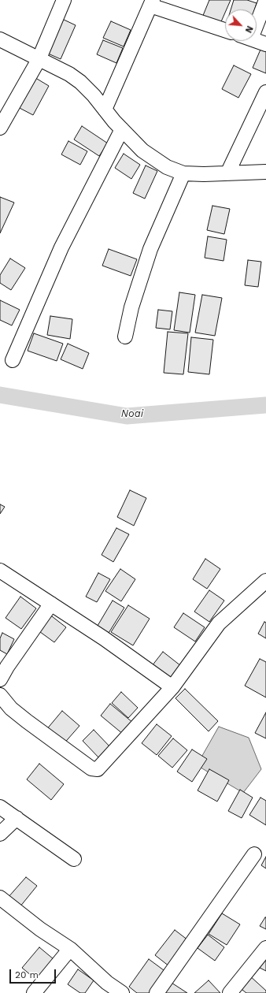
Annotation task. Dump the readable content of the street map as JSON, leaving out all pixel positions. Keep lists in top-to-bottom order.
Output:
{
  "water": ["Noai"],
  "scale_bar": "20 m",
  "north": "bottom right"
}
